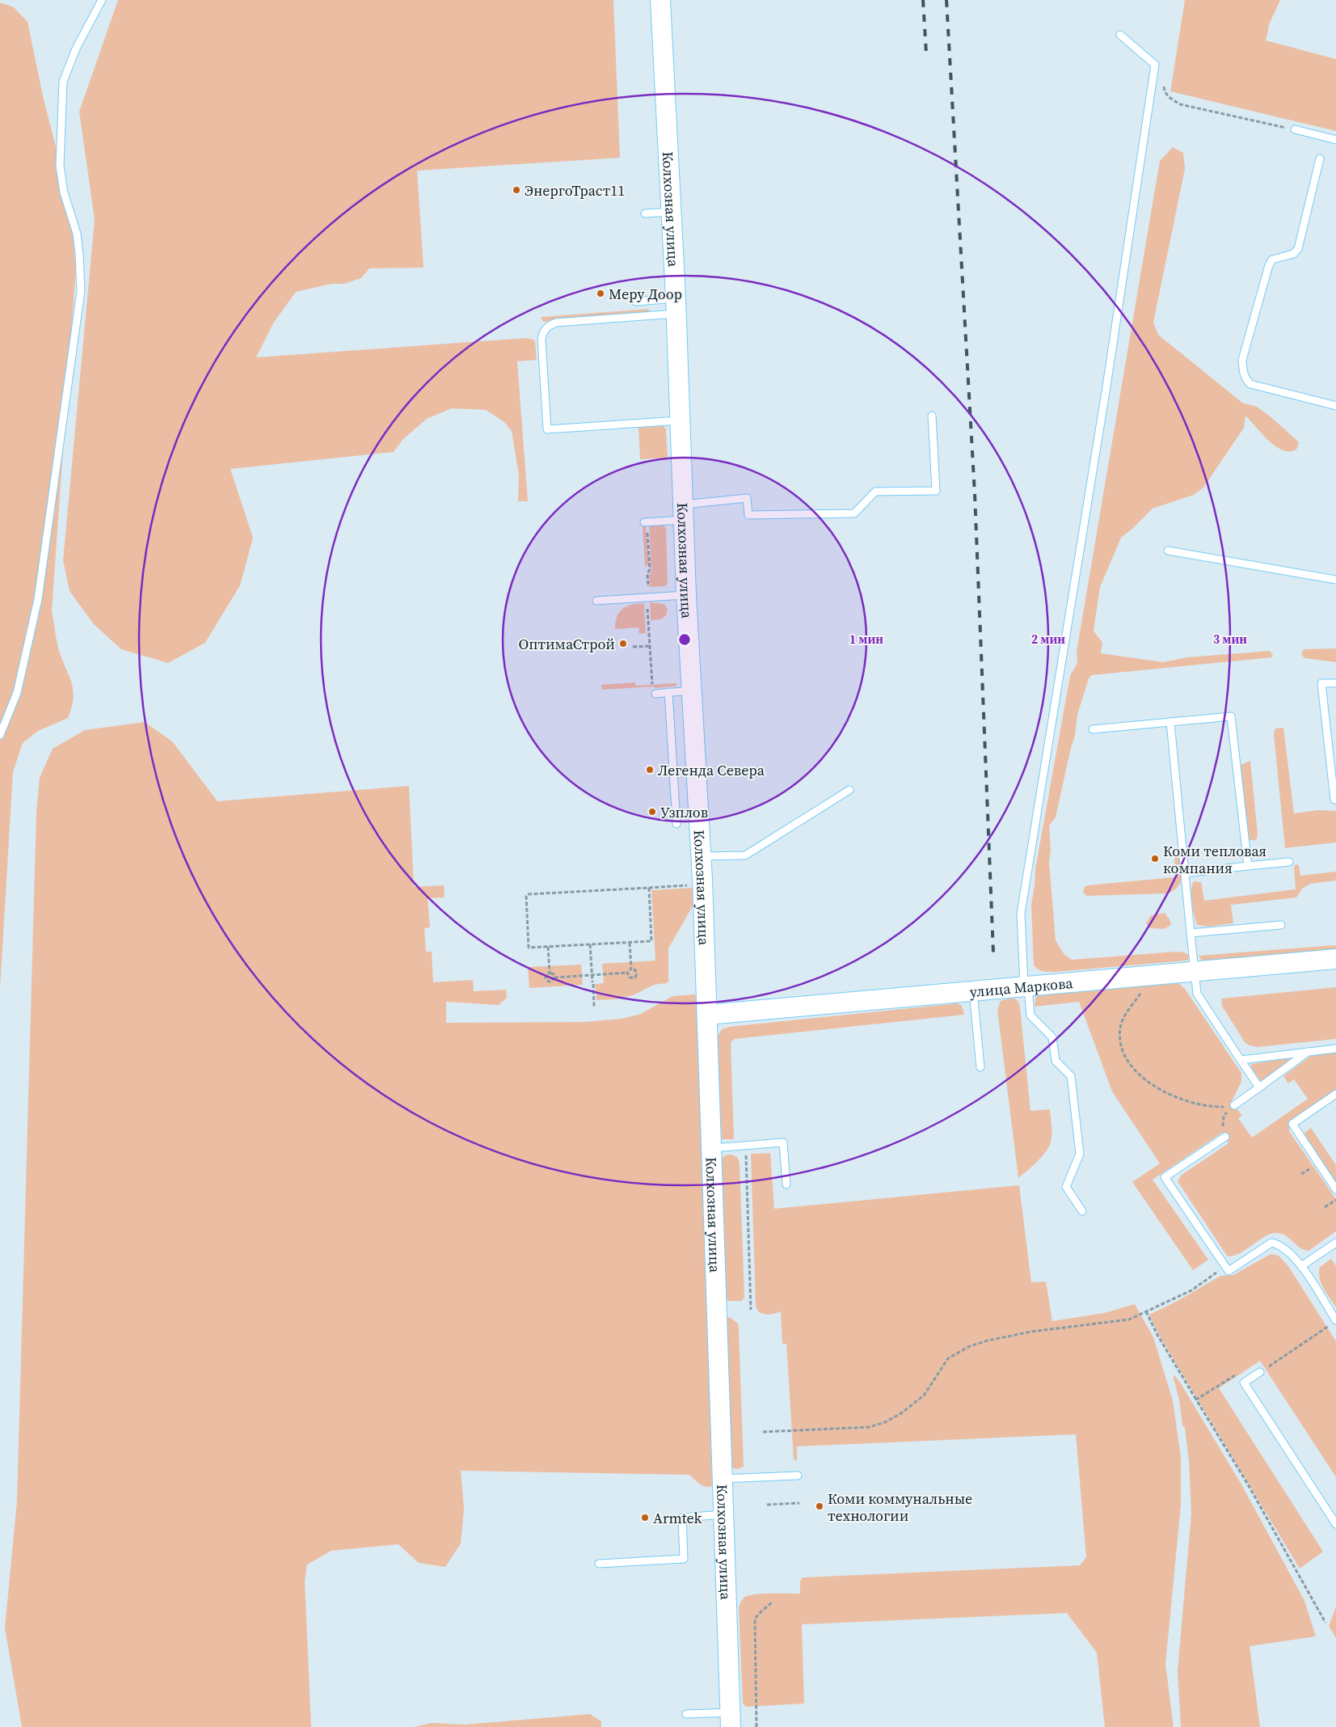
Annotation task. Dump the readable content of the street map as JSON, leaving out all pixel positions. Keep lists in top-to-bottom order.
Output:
{
  "streets": {
    "street": ["Колхозная улица", "улица Маркова"]
  },
  "crossings": [
    ["Колхозная улица", "улица Маркова"]
  ],
  "places": [
    "ЭнергоТраст11",
    "Меру Доор",
    "ОптимаСтрой",
    "Легенда Севера",
    "Узплов",
    "Коми тепловая компания",
    "Коми коммунальные технологии",
    "Armtek"
  ],
  "rings": ["1 мин", "2 мин", "3 мин"]
}
